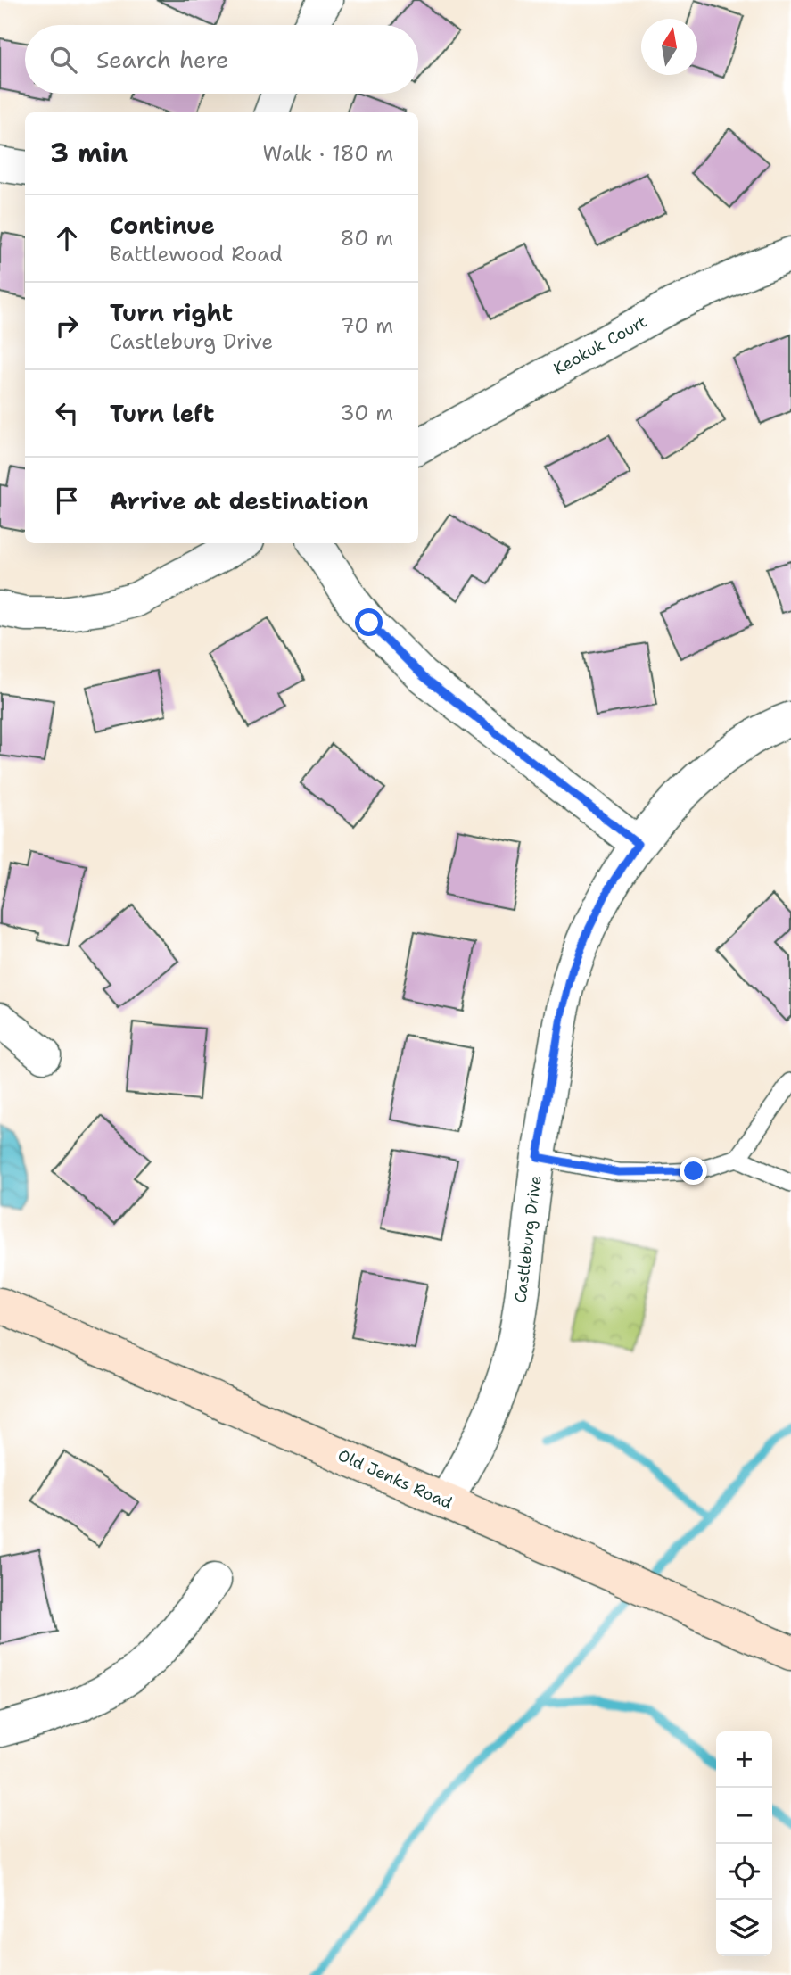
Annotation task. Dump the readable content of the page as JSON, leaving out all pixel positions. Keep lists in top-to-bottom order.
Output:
{
  "streets": {
    "street": ["Keokuk Court", "Castleburg Drive", "Old Jenks Road"]
  },
  "crossings": [
    ["Castleburg Drive", "Old Jenks Road"]
  ],
  "north": "top",
  "page": {
    "search": "Search here",
    "heading": ["3 min", "Walk · 180 m"],
    "list": [
      ["Continue", "Battlewood Road", "80 m"],
      ["Turn right", "Castleburg Drive", "70 m"],
      ["Turn left", "30 m"],
      "Arrive at destination"
    ],
    "map_buttons": ["+", "−"]
  }
}
